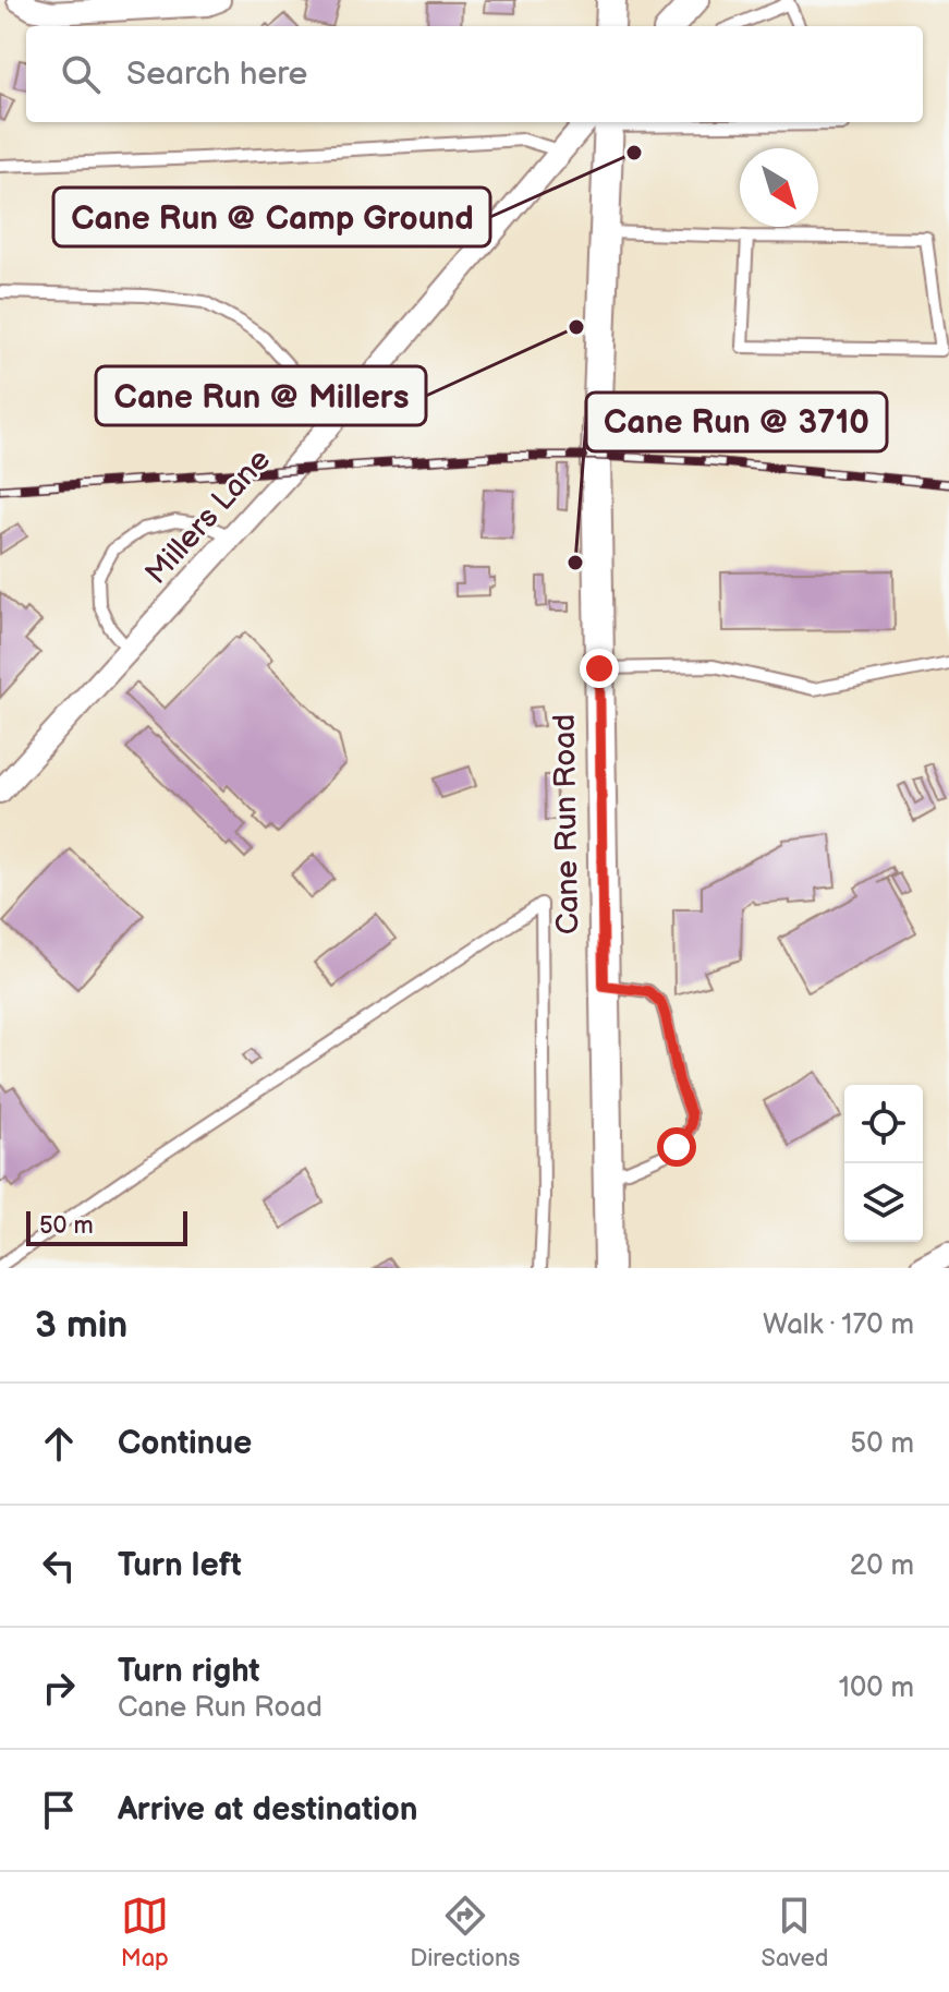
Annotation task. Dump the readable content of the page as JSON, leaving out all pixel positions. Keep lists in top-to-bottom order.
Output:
{
  "streets": {
    "main road": ["Cane Run Road"],
    "street": ["Millers Lane"]
  },
  "places": ["Cane Run @ Camp Ground", "Cane Run @ Millers", "Cane Run @ 3710"],
  "scale_bar": "50 m",
  "north": "bottom right",
  "page": {
    "search": "Search here",
    "scale": "50 m",
    "heading": ["3 min", "Walk · 170 m"],
    "list": [
      ["Continue", "50 m"],
      ["Turn left", "20 m"],
      ["Turn right", "Cane Run Road", "100 m"],
      "Arrive at destination"
    ],
    "nav": ["Map", "Directions", "Saved"]
  }
}
